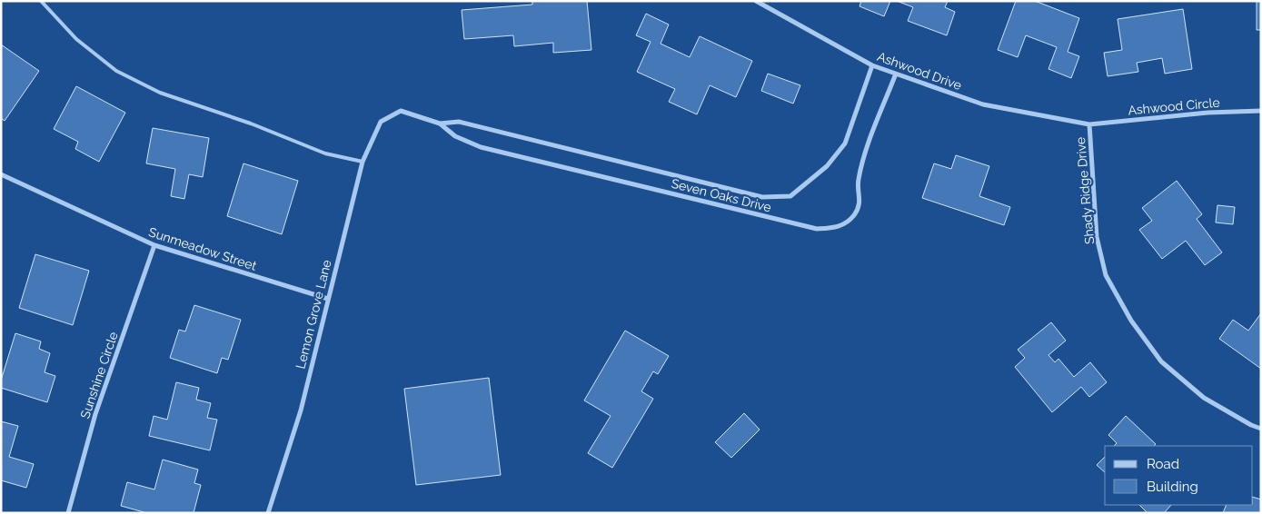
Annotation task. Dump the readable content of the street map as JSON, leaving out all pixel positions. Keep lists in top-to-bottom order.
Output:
{
  "streets": {
    "street": [
      "Ashwood Drive",
      "Ashwood Circle",
      "Shady Ridge Drive",
      "Seven Oaks Drive",
      "Sunmeadow Street",
      "Lemon Grove Lane",
      "Sunshine Circle"
    ]
  },
  "crossings": [
    ["Ashwood Drive", "Ashwood Circle"],
    ["Ashwood Drive", "Shady Ridge Drive"],
    ["Ashwood Drive", "Seven Oaks Drive"],
    ["Ashwood Circle", "Shady Ridge Drive"],
    ["Seven Oaks Drive", "Lemon Grove Lane"],
    ["Sunmeadow Street", "Lemon Grove Lane"],
    ["Sunmeadow Street", "Sunshine Circle"]
  ],
  "legend": ["Road", "Building"]
}
